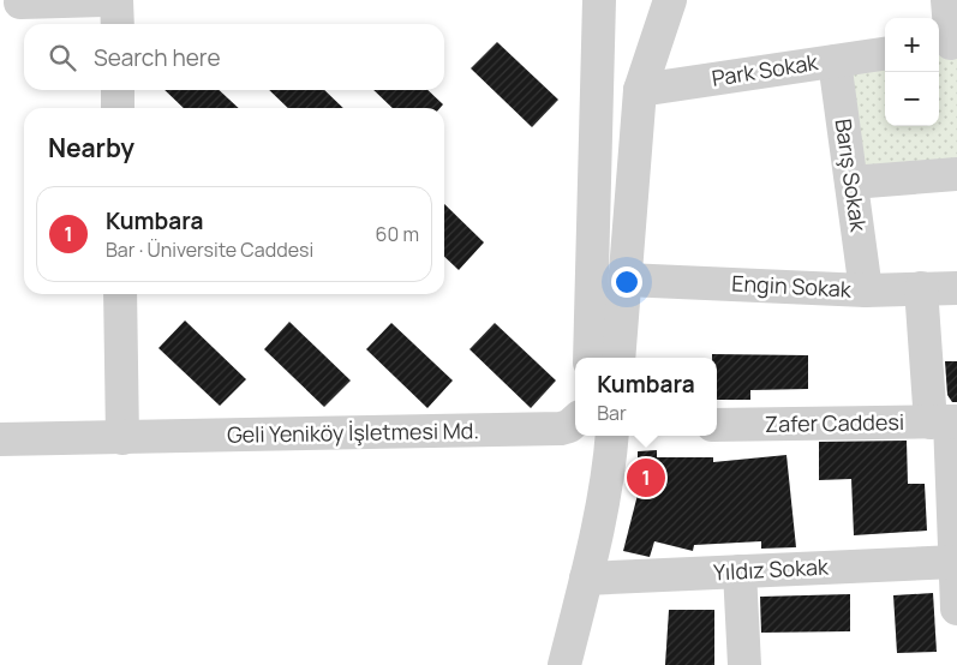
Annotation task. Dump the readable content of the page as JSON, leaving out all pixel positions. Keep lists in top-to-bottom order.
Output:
{
  "streets": {
    "street": [
      "Park Sokak",
      "Barış Sokak",
      "Engin Sokak",
      "Zafer Caddesi",
      "Geli Yeniköy İşletmesi Md.",
      "Yıldız Sokak"
    ]
  },
  "crossings": [
    ["Park Sokak", "Barış Sokak"],
    ["Barış Sokak", "Engin Sokak"]
  ],
  "page": {
    "map_buttons": ["+", "−"],
    "search": "Search here",
    "heading": "Nearby",
    "list": [
      {
        "mark": "1",
        "name": "Kumbara",
        "note": "Bar · Üniversite Caddesi",
        "value": "60 m"
      }
    ],
    "popup": ["Kumbara", "Bar"],
    "pins": "1"
  }
}
